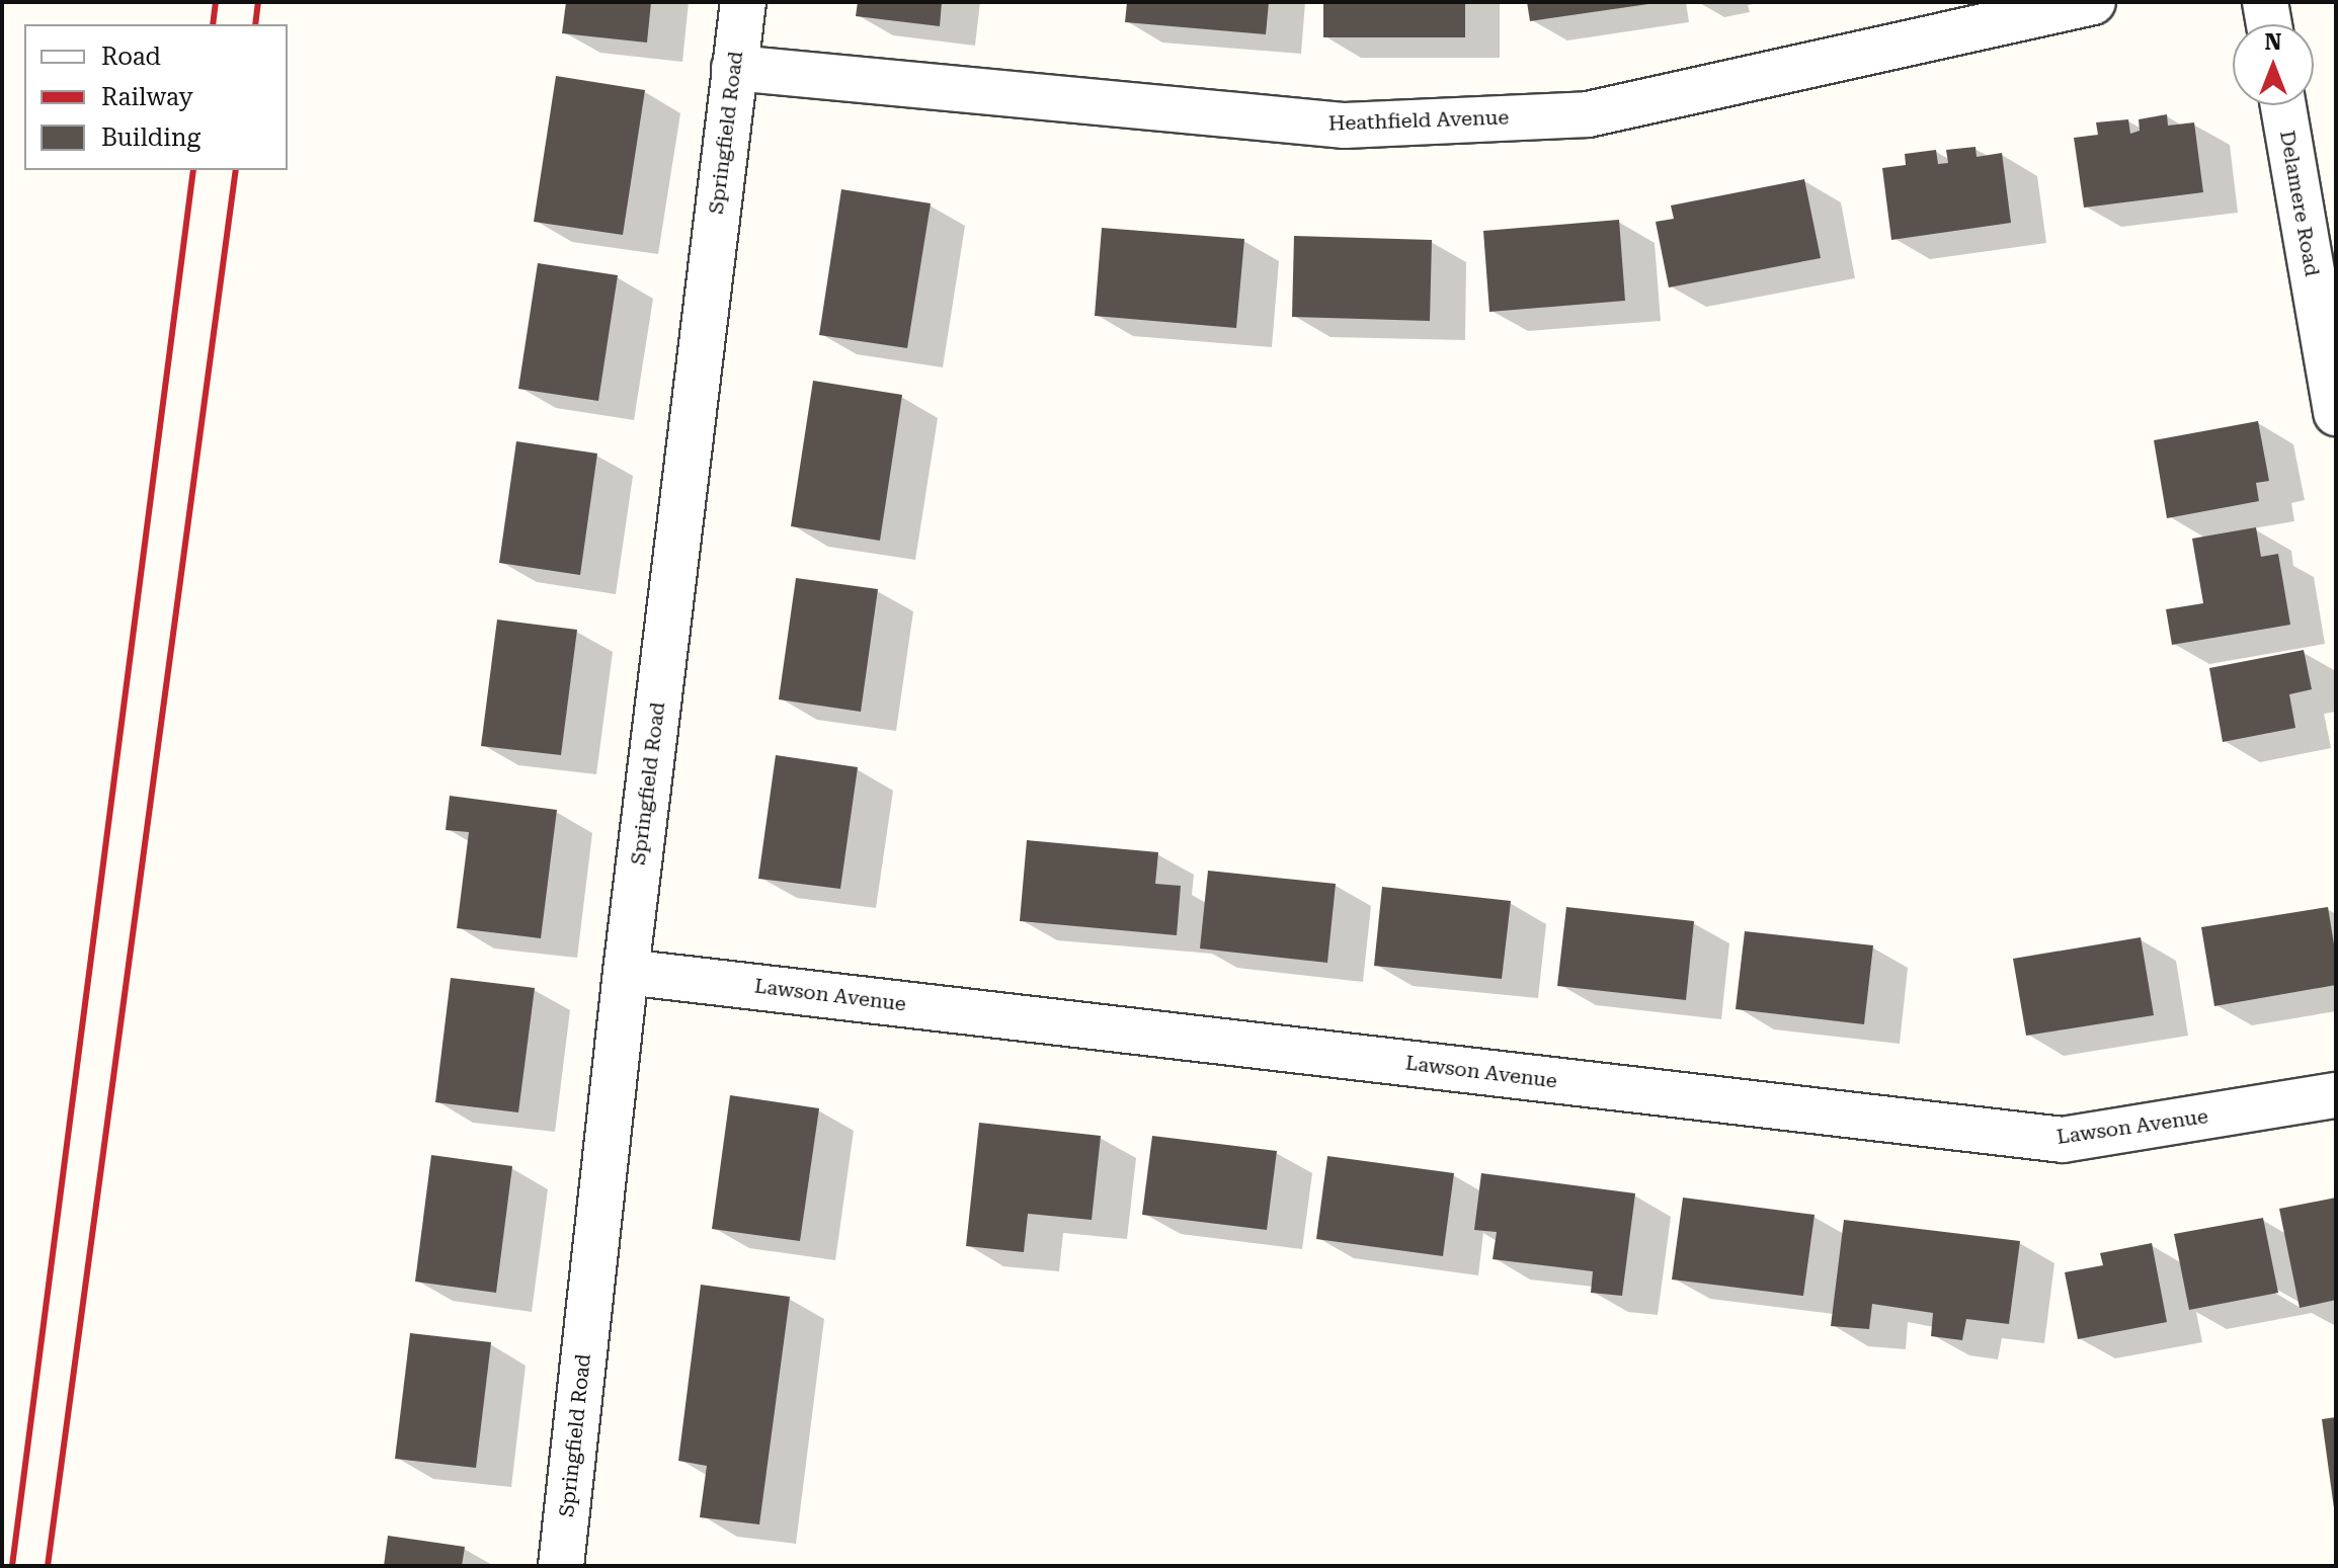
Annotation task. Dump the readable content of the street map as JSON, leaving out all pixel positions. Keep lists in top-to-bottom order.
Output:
{
  "streets": {
    "street": [
      "Heathfield Avenue",
      "Springfield Road",
      "Delamere Road",
      "Lawson Avenue"
    ]
  },
  "crossings": [
    ["Heathfield Avenue", "Springfield Road"],
    ["Springfield Road", "Lawson Avenue"]
  ],
  "legend": ["Road", "Railway", "Building"],
  "north": "top"
}
